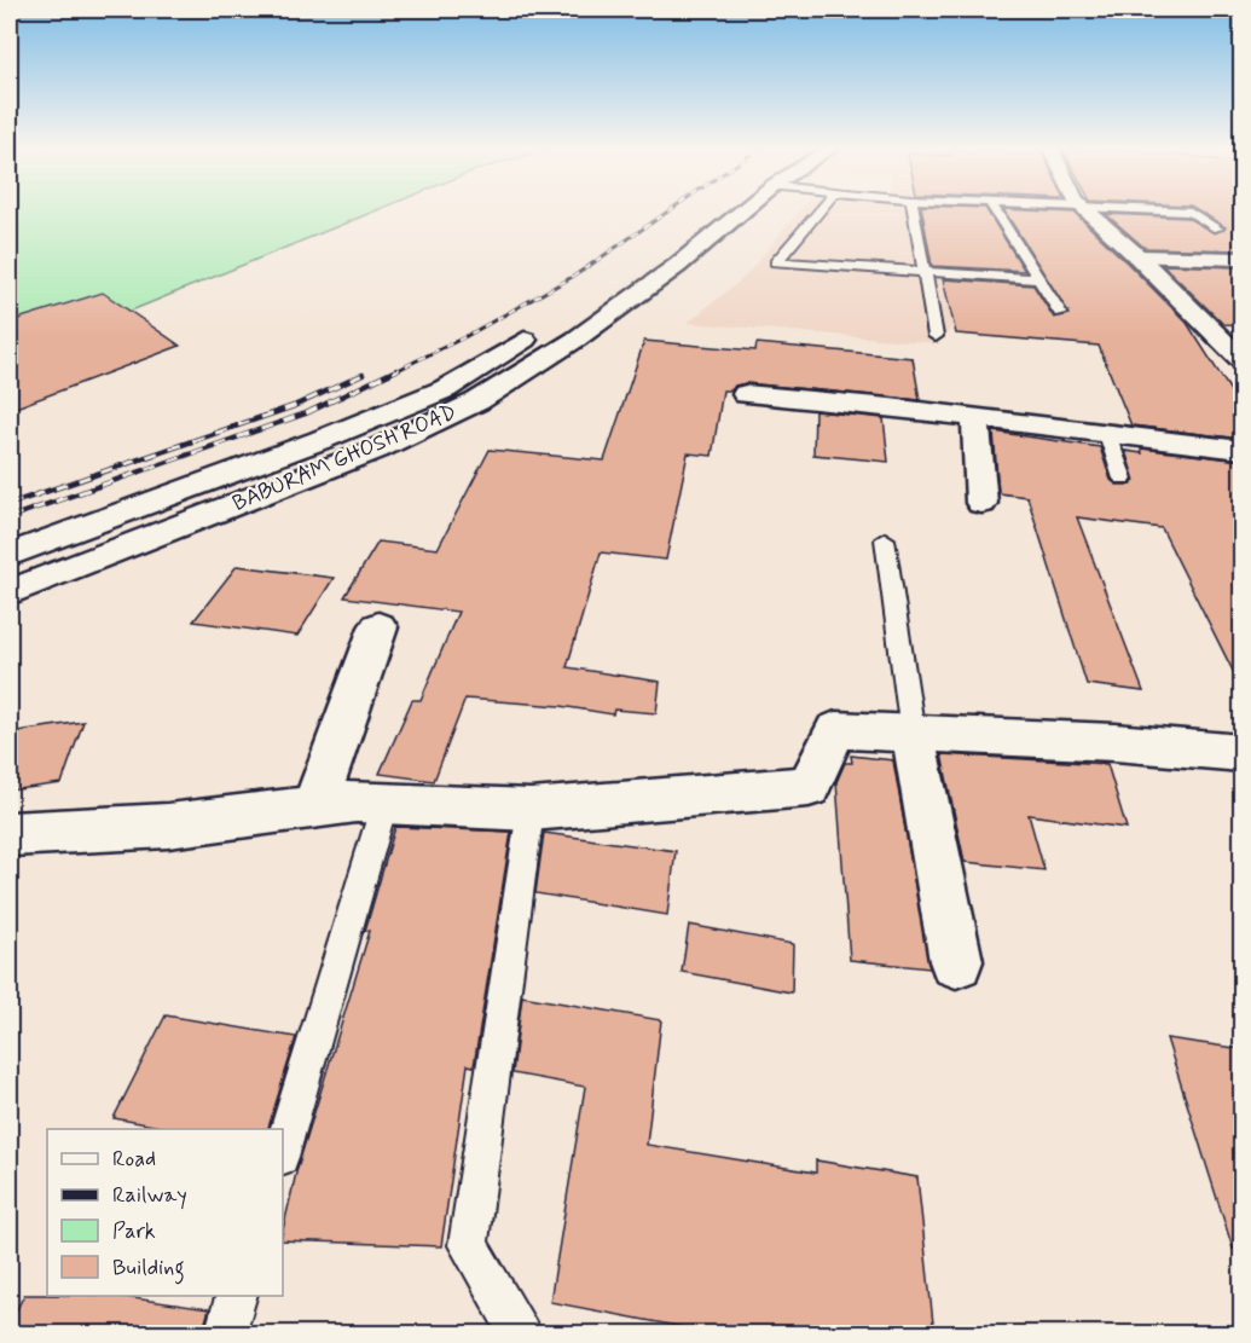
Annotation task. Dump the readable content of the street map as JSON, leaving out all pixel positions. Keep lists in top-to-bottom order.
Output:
{
  "streets": {
    "main road": ["BABURAM GHOSH ROAD"]
  },
  "legend": [
    "Road",
    "Railway",
    "Park",
    "Building"
  ]
}
